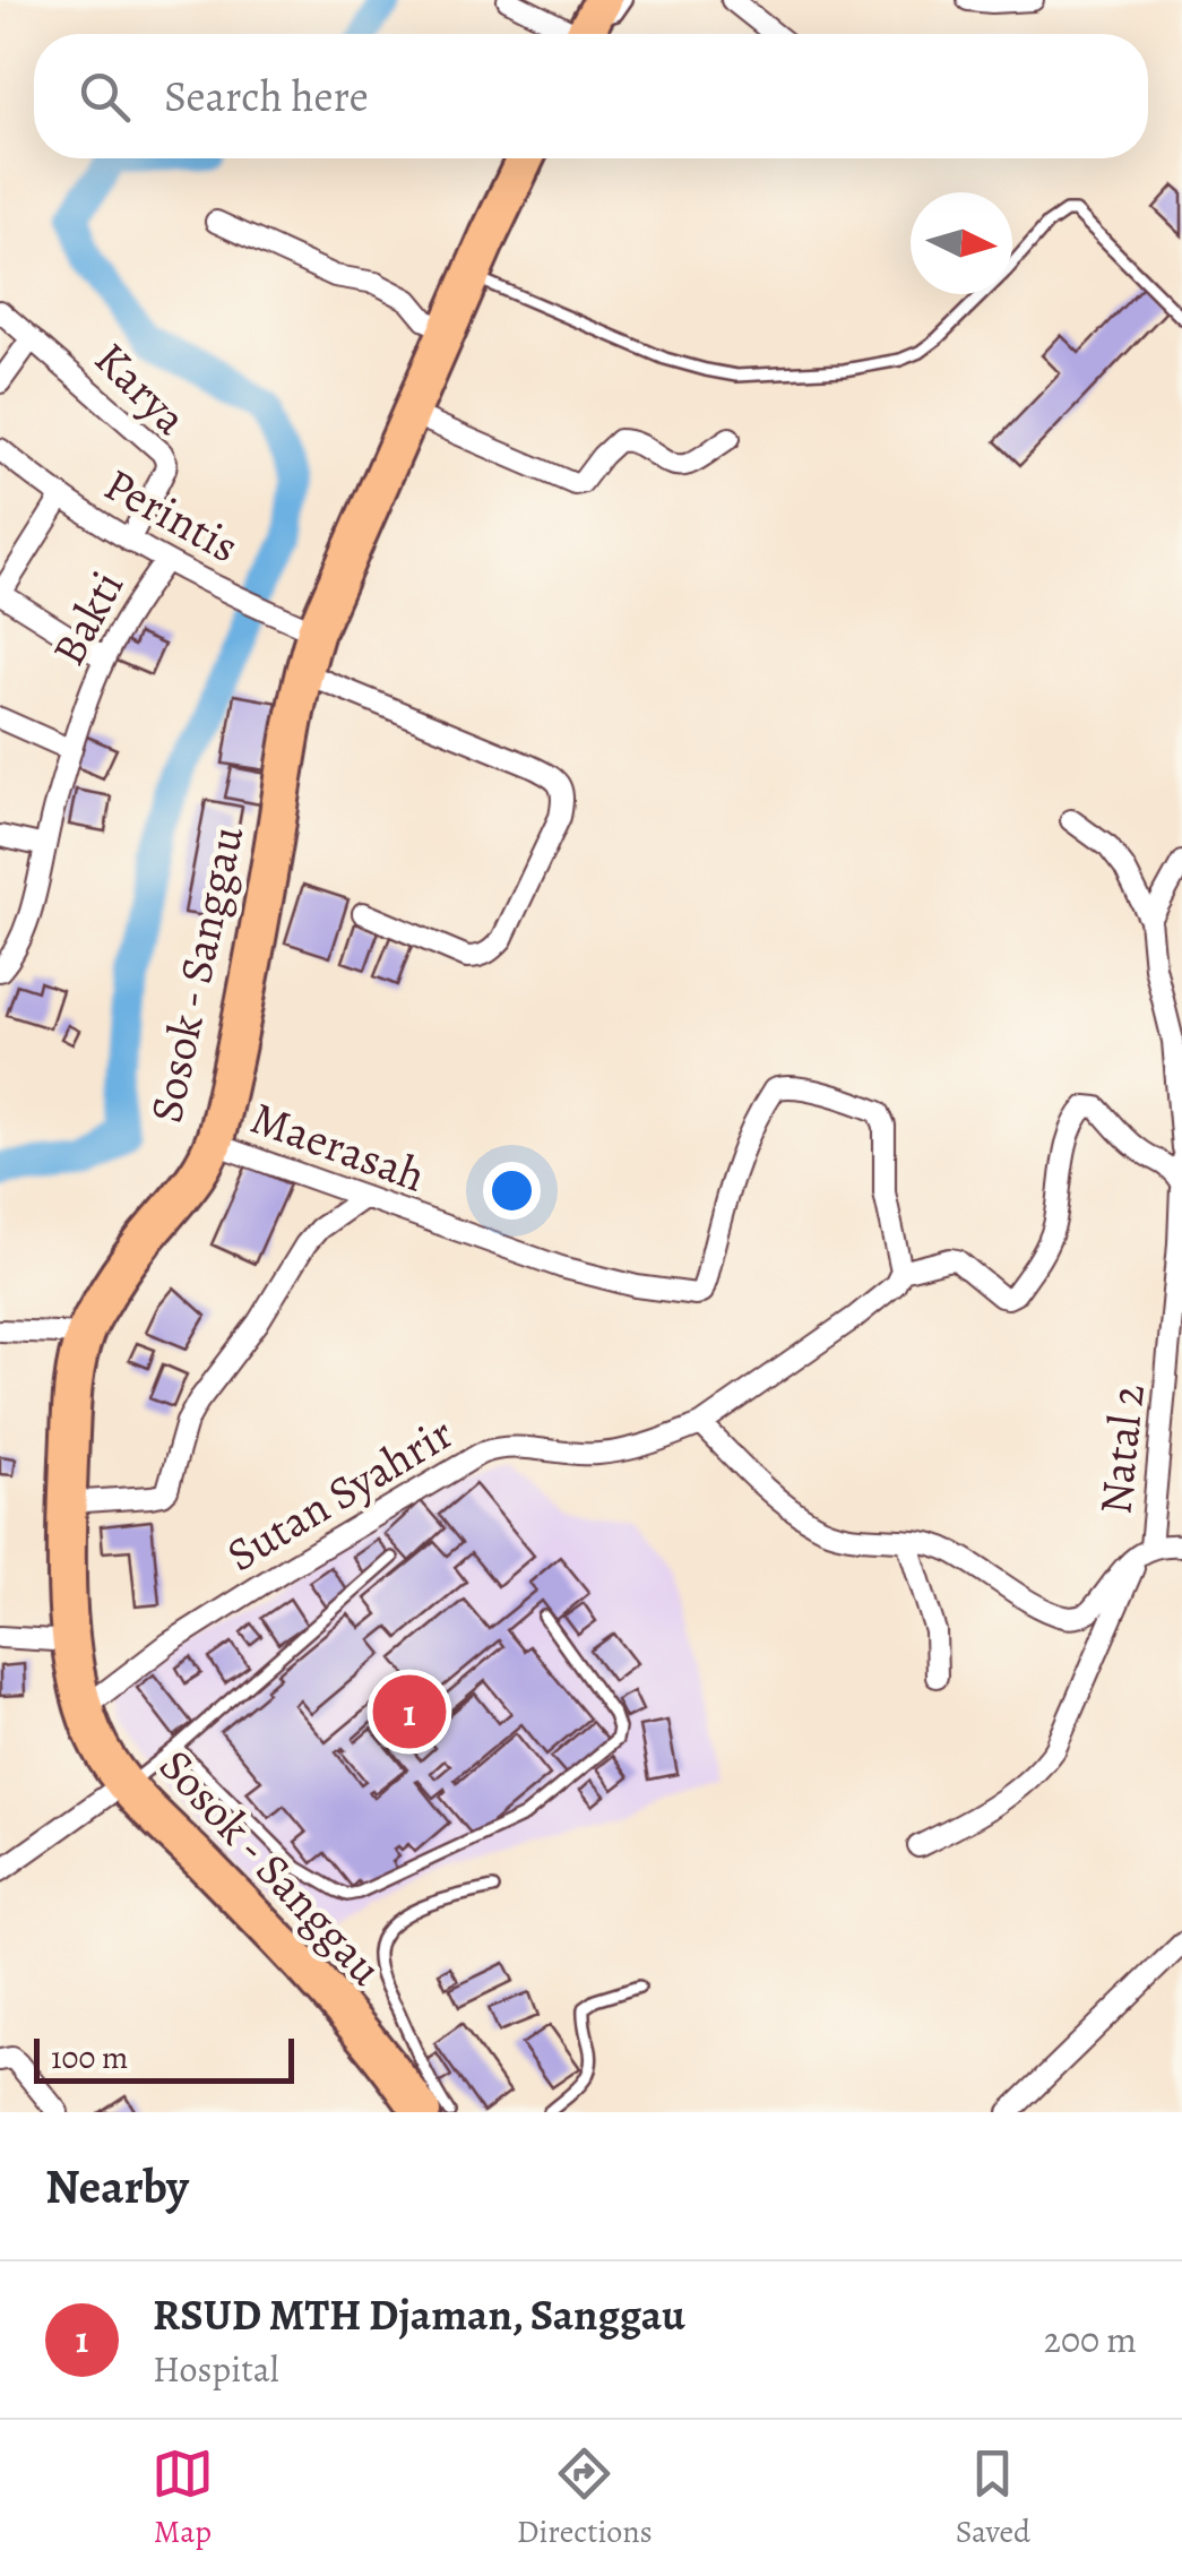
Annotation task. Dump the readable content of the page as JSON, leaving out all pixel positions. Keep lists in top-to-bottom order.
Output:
{
  "streets": {
    "highway": ["Sosok - Sanggau"],
    "street": [
      "Karya",
      "Perintis",
      "Bakti",
      "Maerasah",
      "Natal 2",
      "Sutan Syahrir"
    ]
  },
  "crossings": [
    ["Karya", "Perintis"],
    ["Perintis", "Bakti"],
    ["Perintis", "Sosok - Sanggau"],
    ["Sosok - Sanggau", "Maerasah"],
    ["Sosok - Sanggau", "Sutan Syahrir"]
  ],
  "scale_bar": "100 m",
  "north": "right",
  "page": {
    "search": "Search here",
    "pins": "1",
    "scale": "100 m",
    "heading": "Nearby",
    "list": [
      {
        "mark": "1",
        "name": "RSUD MTH Djaman, Sanggau",
        "note": "Hospital",
        "value": "200 m"
      }
    ],
    "nav": ["Map", "Directions", "Saved"]
  }
}
